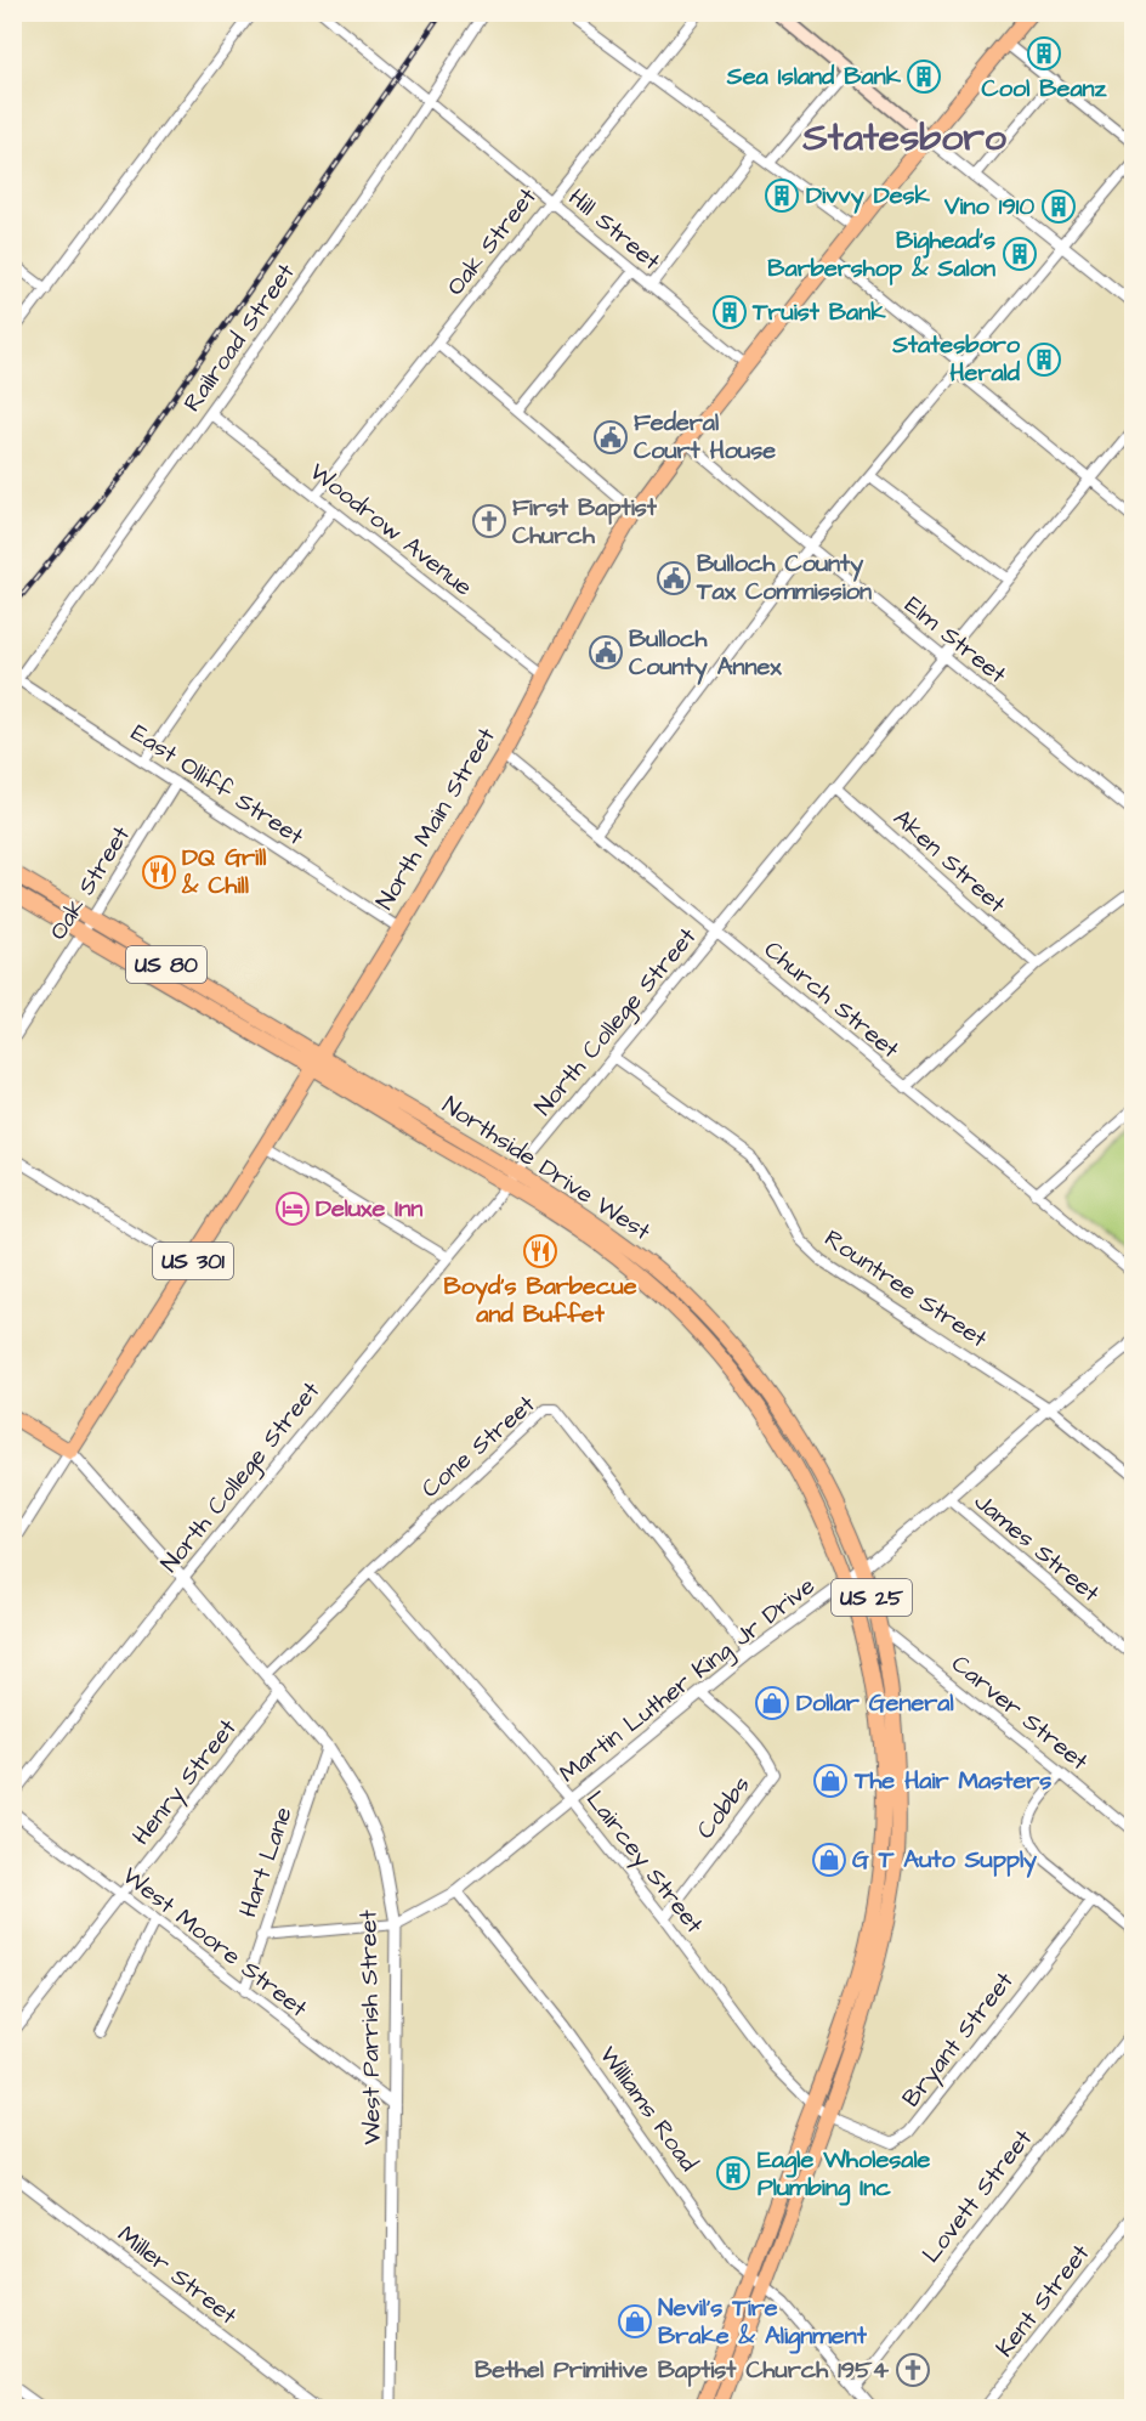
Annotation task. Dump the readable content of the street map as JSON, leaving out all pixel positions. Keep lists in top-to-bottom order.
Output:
{
  "streets": {
    "main road": [
      "North Main Street",
      "US 80",
      "Northside Drive West",
      "US 301",
      "US 25"
    ],
    "street": [
      "Hill Street",
      "Oak Street",
      "Railroad Street",
      "Woodrow Avenue",
      "Elm Street",
      "East Olliff Street",
      "Aken Street",
      "Church Street",
      "North College Street",
      "Rountree Street",
      "Cone Street",
      "James Street",
      "Martin Luther King Jr Drive",
      "Carver Street",
      "Henry Street",
      "Cobbs",
      "Hart Lane",
      "Laircey Street",
      "West Moore Street",
      "West Parrish Street",
      "Bryant Street",
      "Williams Road",
      "Lovett Street",
      "Miller Street",
      "Kent Street"
    ]
  },
  "crossings": [
    ["Hill Street", "Oak Street"],
    ["Hill Street", "Railroad Street"],
    ["Hill Street", "North Main Street"],
    ["Oak Street", "Woodrow Avenue"],
    ["Oak Street", "East Olliff Street"],
    ["Oak Street", "US 80"],
    ["Railroad Street", "Woodrow Avenue"],
    ["Railroad Street", "East Olliff Street"],
    ["Woodrow Avenue", "North Main Street"],
    ["Elm Street", "North Main Street"],
    ["Elm Street", "North College Street"],
    ["East Olliff Street", "North Main Street"],
    ["North Main Street", "US 80"],
    ["North Main Street", "Church Street"],
    ["North Main Street", "Northside Drive West"],
    ["North Main Street", "West Parrish Street"],
    ["Aken Street", "North College Street"],
    ["US 80", "Northside Drive West"],
    ["Church Street", "North College Street"],
    ["North College Street", "Northside Drive West"],
    ["North College Street", "Rountree Street"],
    ["North College Street", "West Parrish Street"],
    ["Northside Drive West", "Martin Luther King Jr Drive"],
    ["Northside Drive West", "Carver Street"],
    ["Northside Drive West", "Laircey Street"],
    ["Northside Drive West", "Bryant Street"],
    ["Northside Drive West", "Williams Road"],
    ["Rountree Street", "Martin Luther King Jr Drive"],
    ["Cone Street", "Martin Luther King Jr Drive"],
    ["Cone Street", "Laircey Street"],
    ["Cone Street", "West Parrish Street"],
    ["James Street", "Martin Luther King Jr Drive"],
    ["Martin Luther King Jr Drive", "Cobbs"],
    ["Martin Luther King Jr Drive", "Hart Lane"],
    ["Martin Luther King Jr Drive", "Laircey Street"],
    ["Martin Luther King Jr Drive", "West Parrish Street"],
    ["Martin Luther King Jr Drive", "Williams Road"],
    ["Henry Street", "West Moore Street"],
    ["Henry Street", "West Parrish Street"],
    ["Cobbs", "Laircey Street"],
    ["Hart Lane", "West Moore Street"],
    ["Hart Lane", "West Parrish Street"],
    ["Laircey Street", "Bryant Street"],
    ["West Moore Street", "West Parrish Street"],
    ["Williams Road", "Lovett Street"]
  ],
  "districts": ["Statesboro"],
  "places": {
    "building": [
      "Cool Beanz",
      "Sea Island Bank",
      "Divvy Desk",
      "Vino 1910",
      "Bighead's Barbershop & Salon",
      "Truist Bank",
      "Statesboro Herald",
      "Eagle Wholesale Plumbing Inc"
    ],
    "public building": ["Federal Court House", "Bulloch County Tax Commission", "Bulloch County Annex"],
    "church": ["First Baptist Church", "Bethel Primitive Baptist Church 1954"],
    "restaurant": ["DQ Grill & Chill", "Boyd's Barbecue and Buffet"],
    "hotel": ["Deluxe Inn"],
    "shop": [
      "Dollar General",
      "The Hair Masters",
      "G T Auto Supply",
      "Nevil's Tire Brake & Alignment"
    ]
  }
}
